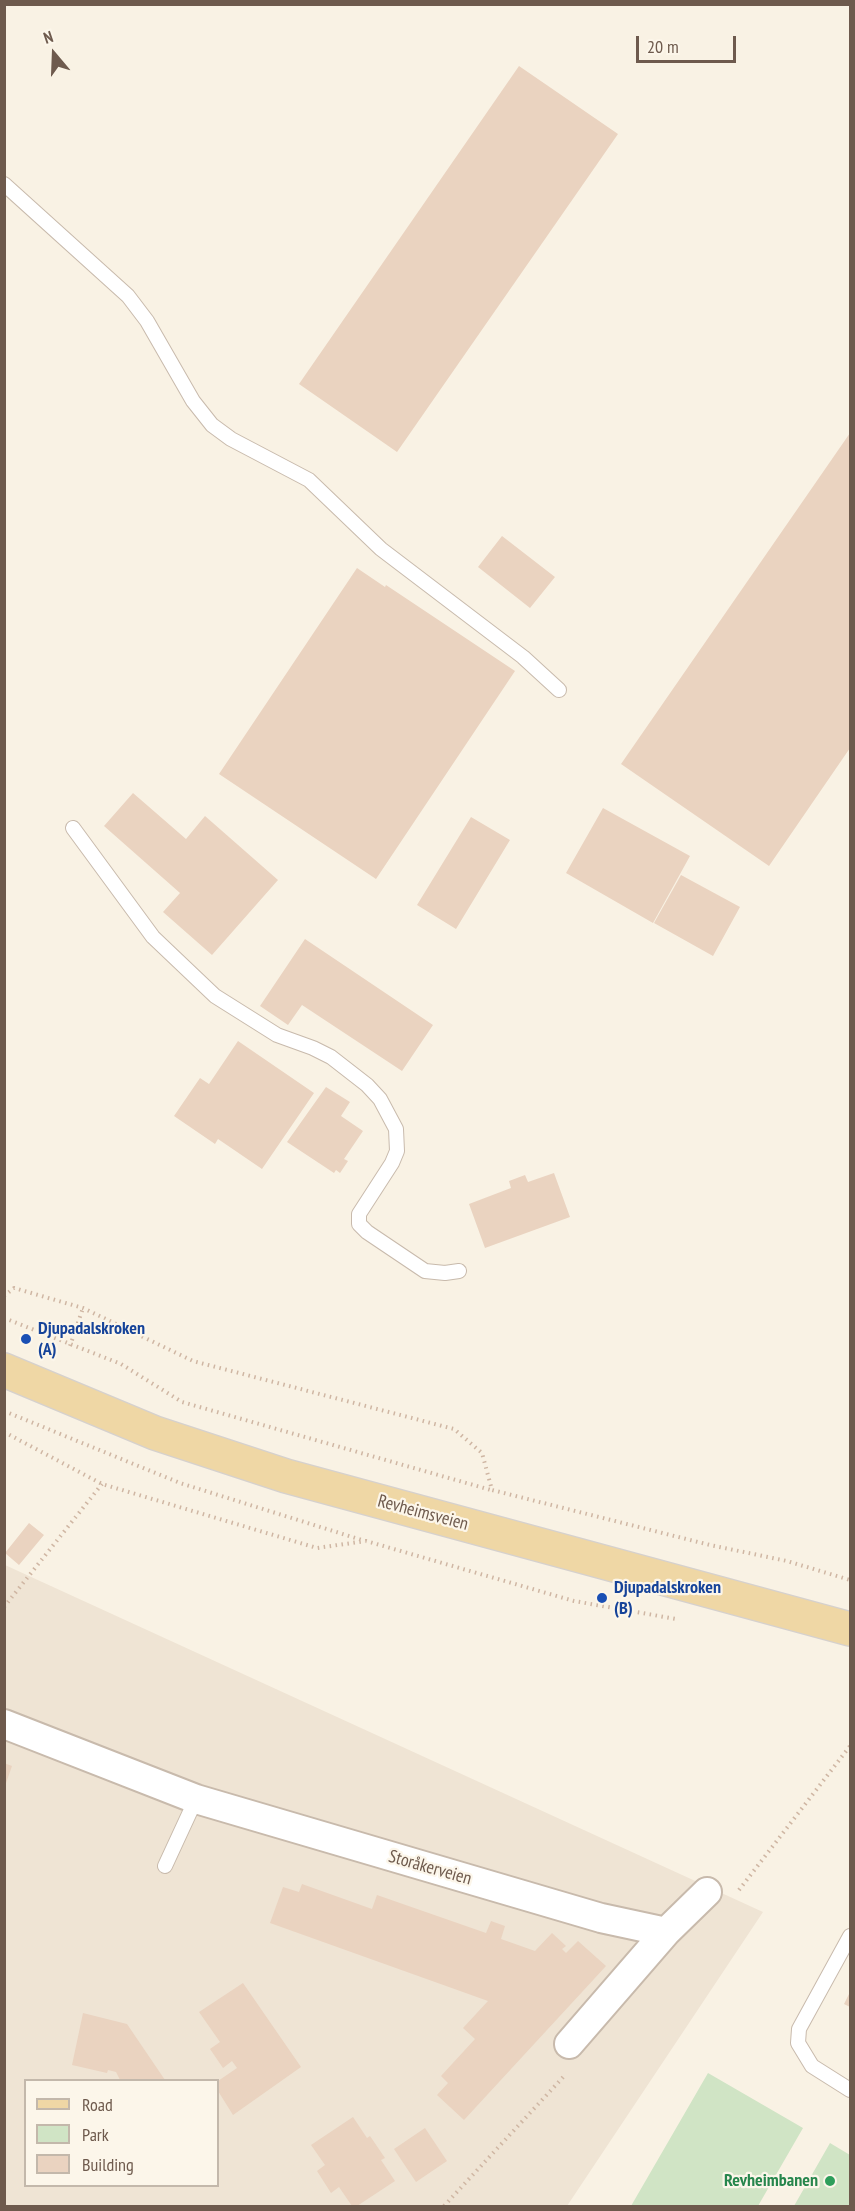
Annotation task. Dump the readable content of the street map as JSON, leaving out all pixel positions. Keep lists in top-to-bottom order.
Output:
{
  "streets": {
    "main road": ["Revheimsveien"],
    "street": ["Storåkerveien"]
  },
  "places": ["Djupadalskroken (A)", "Djupadalskroken (B)", "Revheimbanen"],
  "legend": ["Road", "Park", "Building"],
  "scale_bar": "20 m",
  "north": "top"
}
